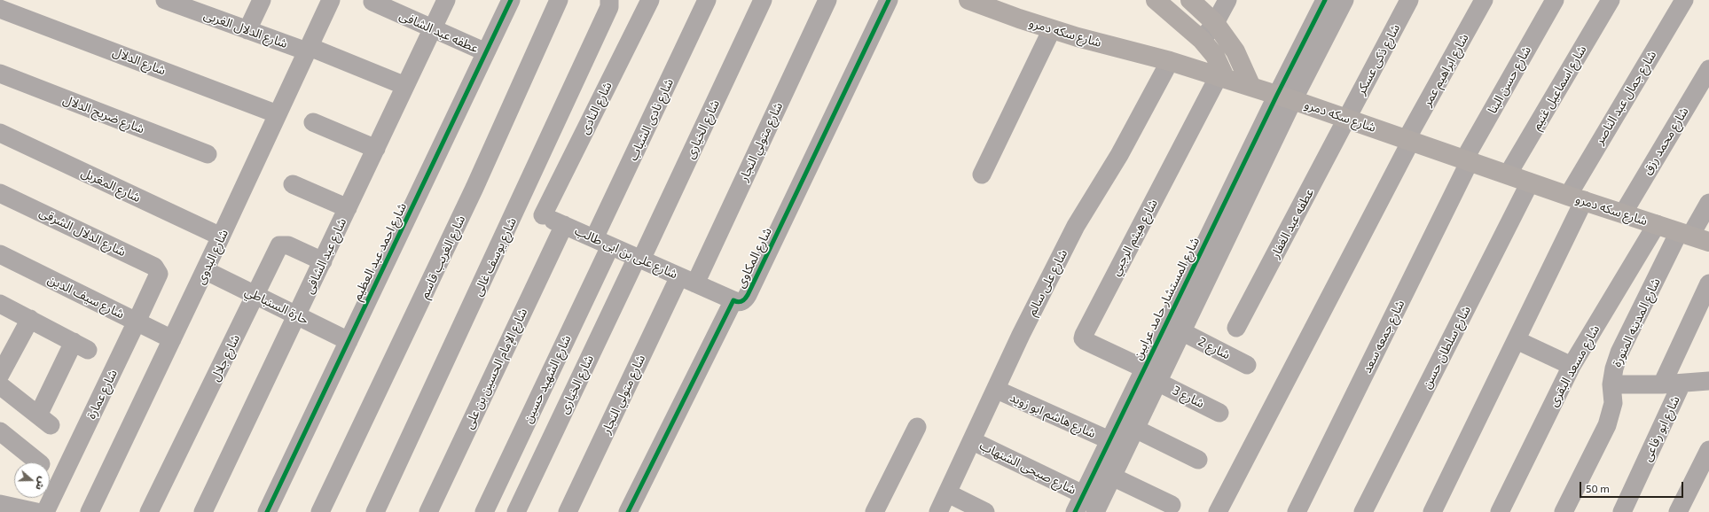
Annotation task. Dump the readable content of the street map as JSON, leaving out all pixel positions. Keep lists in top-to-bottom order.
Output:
{
  "streets": {
    "main road": ["شارع سكه دمرو"],
    "street": [
      "شارع الدلال الغربى",
      "عطفه عبد الشافى",
      "شارع ذكى عسكر",
      "شارع الدلال",
      "شارع ابراهيم عمر",
      "شارع حسن البنا",
      "شارع اسماعيل غنيم",
      "شارع جمال عبد الناصر",
      "شارع النادى",
      "شارع ضريح الدلال",
      "شارع نادى الشباب",
      "شارع الخيارى",
      "شارع محمد رزق",
      "شارع متولي النجار",
      "شارع المغربل",
      "عطفه عبد الغفار",
      "شارع الدلال الشرقى",
      "شارع هيثم الرجبي",
      "شارع احمد عبد العظيم",
      "شارع على بن ابى طالب",
      "شارع عبد الشافى",
      "شارع البدوى",
      "شارع الغريب قاسم",
      "شارع يوسف غالى",
      "شارع المكاوى",
      "شارع على سالم",
      "شارع سيف الدين",
      "شارع المستشار حامد عرابين",
      "حارة السنباطي",
      "شارع المدينه المنورة",
      "شارع جمعه سعد",
      "شارع سلطان حسن",
      "شارع 2",
      "شارع جلال",
      "شارع مسعد البقرى",
      "شارع الإمام الحسين بن على",
      "شارع الشهيد حسين",
      "شارع عمارة",
      "شارع 3",
      "شارع هاشم ابو زويد",
      "شارع ابو رفاعى",
      "شارع صبحى الشنهاب"
    ]
  },
  "crossings": [
    ["شارع الدلال الغربى", "شارع عبد الشافى"],
    ["شارع الدلال الغربى", "شارع البدوى"],
    ["عطفه عبد الشافى", "شارع احمد عبد العظيم"],
    ["عطفه عبد الشافى", "شارع عبد الشافى"],
    ["شارع سكه دمرو", "شارع ذكى عسكر"],
    ["شارع سكه دمرو", "شارع ابراهيم عمر"],
    ["شارع سكه دمرو", "شارع حسن البنا"],
    ["شارع سكه دمرو", "شارع اسماعيل غنيم"],
    ["شارع سكه دمرو", "شارع جمال عبد الناصر"],
    ["شارع سكه دمرو", "شارع محمد رزق"],
    ["شارع سكه دمرو", "عطفه عبد الغفار"],
    ["شارع سكه دمرو", "شارع هيثم الرجبي"],
    ["شارع سكه دمرو", "شارع على سالم"],
    ["شارع سكه دمرو", "شارع المستشار حامد عرابين"],
    ["شارع سكه دمرو", "شارع المدينه المنورة"],
    ["شارع سكه دمرو", "شارع جمعه سعد"],
    ["شارع سكه دمرو", "شارع سلطان حسن"],
    ["شارع سكه دمرو", "شارع مسعد البقرى"],
    ["شارع ذكى عسكر", "عطفه عبد الغفار"],
    ["شارع الدلال", "شارع البدوى"],
    ["شارع حسن البنا", "شارع جمعه سعد"],
    ["شارع النادى", "شارع على بن ابى طالب"],
    ["شارع نادى الشباب", "شارع على بن ابى طالب"],
    ["شارع نادى الشباب", "شارع الشهيد حسين"],
    ["شارع الخيارى", "شارع على بن ابى طالب"],
    ["شارع متولي النجار", "شارع على بن ابى طالب"],
    ["شارع المغربل", "شارع البدوى"],
    ["شارع الدلال الشرقى", "شارع عمارة"],
    ["شارع هيثم الرجبي", "شارع المستشار حامد عرابين"],
    ["شارع احمد عبد العظيم", "حارة السنباطي"],
    ["شارع على بن ابى طالب", "شارع يوسف غالى"],
    ["شارع على بن ابى طالب", "شارع المكاوى"],
    ["شارع على بن ابى طالب", "شارع الإمام الحسين بن على"],
    ["شارع على بن ابى طالب", "شارع الشهيد حسين"],
    ["شارع عبد الشافى", "حارة السنباطي"],
    ["شارع عبد الشافى", "شارع جلال"],
    ["شارع البدوى", "شارع سيف الدين"],
    ["شارع البدوى", "حارة السنباطي"],
    ["شارع على سالم", "شارع هاشم ابو زويد"],
    ["شارع على سالم", "شارع صبحى الشنهاب"],
    ["شارع سيف الدين", "شارع عمارة"],
    ["شارع المستشار حامد عرابين", "شارع هاشم ابو زويد"],
    ["شارع المستشار حامد عرابين", "شارع صبحى الشنهاب"],
    ["حارة السنباطي", "شارع جلال"]
  ],
  "scale_bar": "50 m",
  "north": "right"
}
